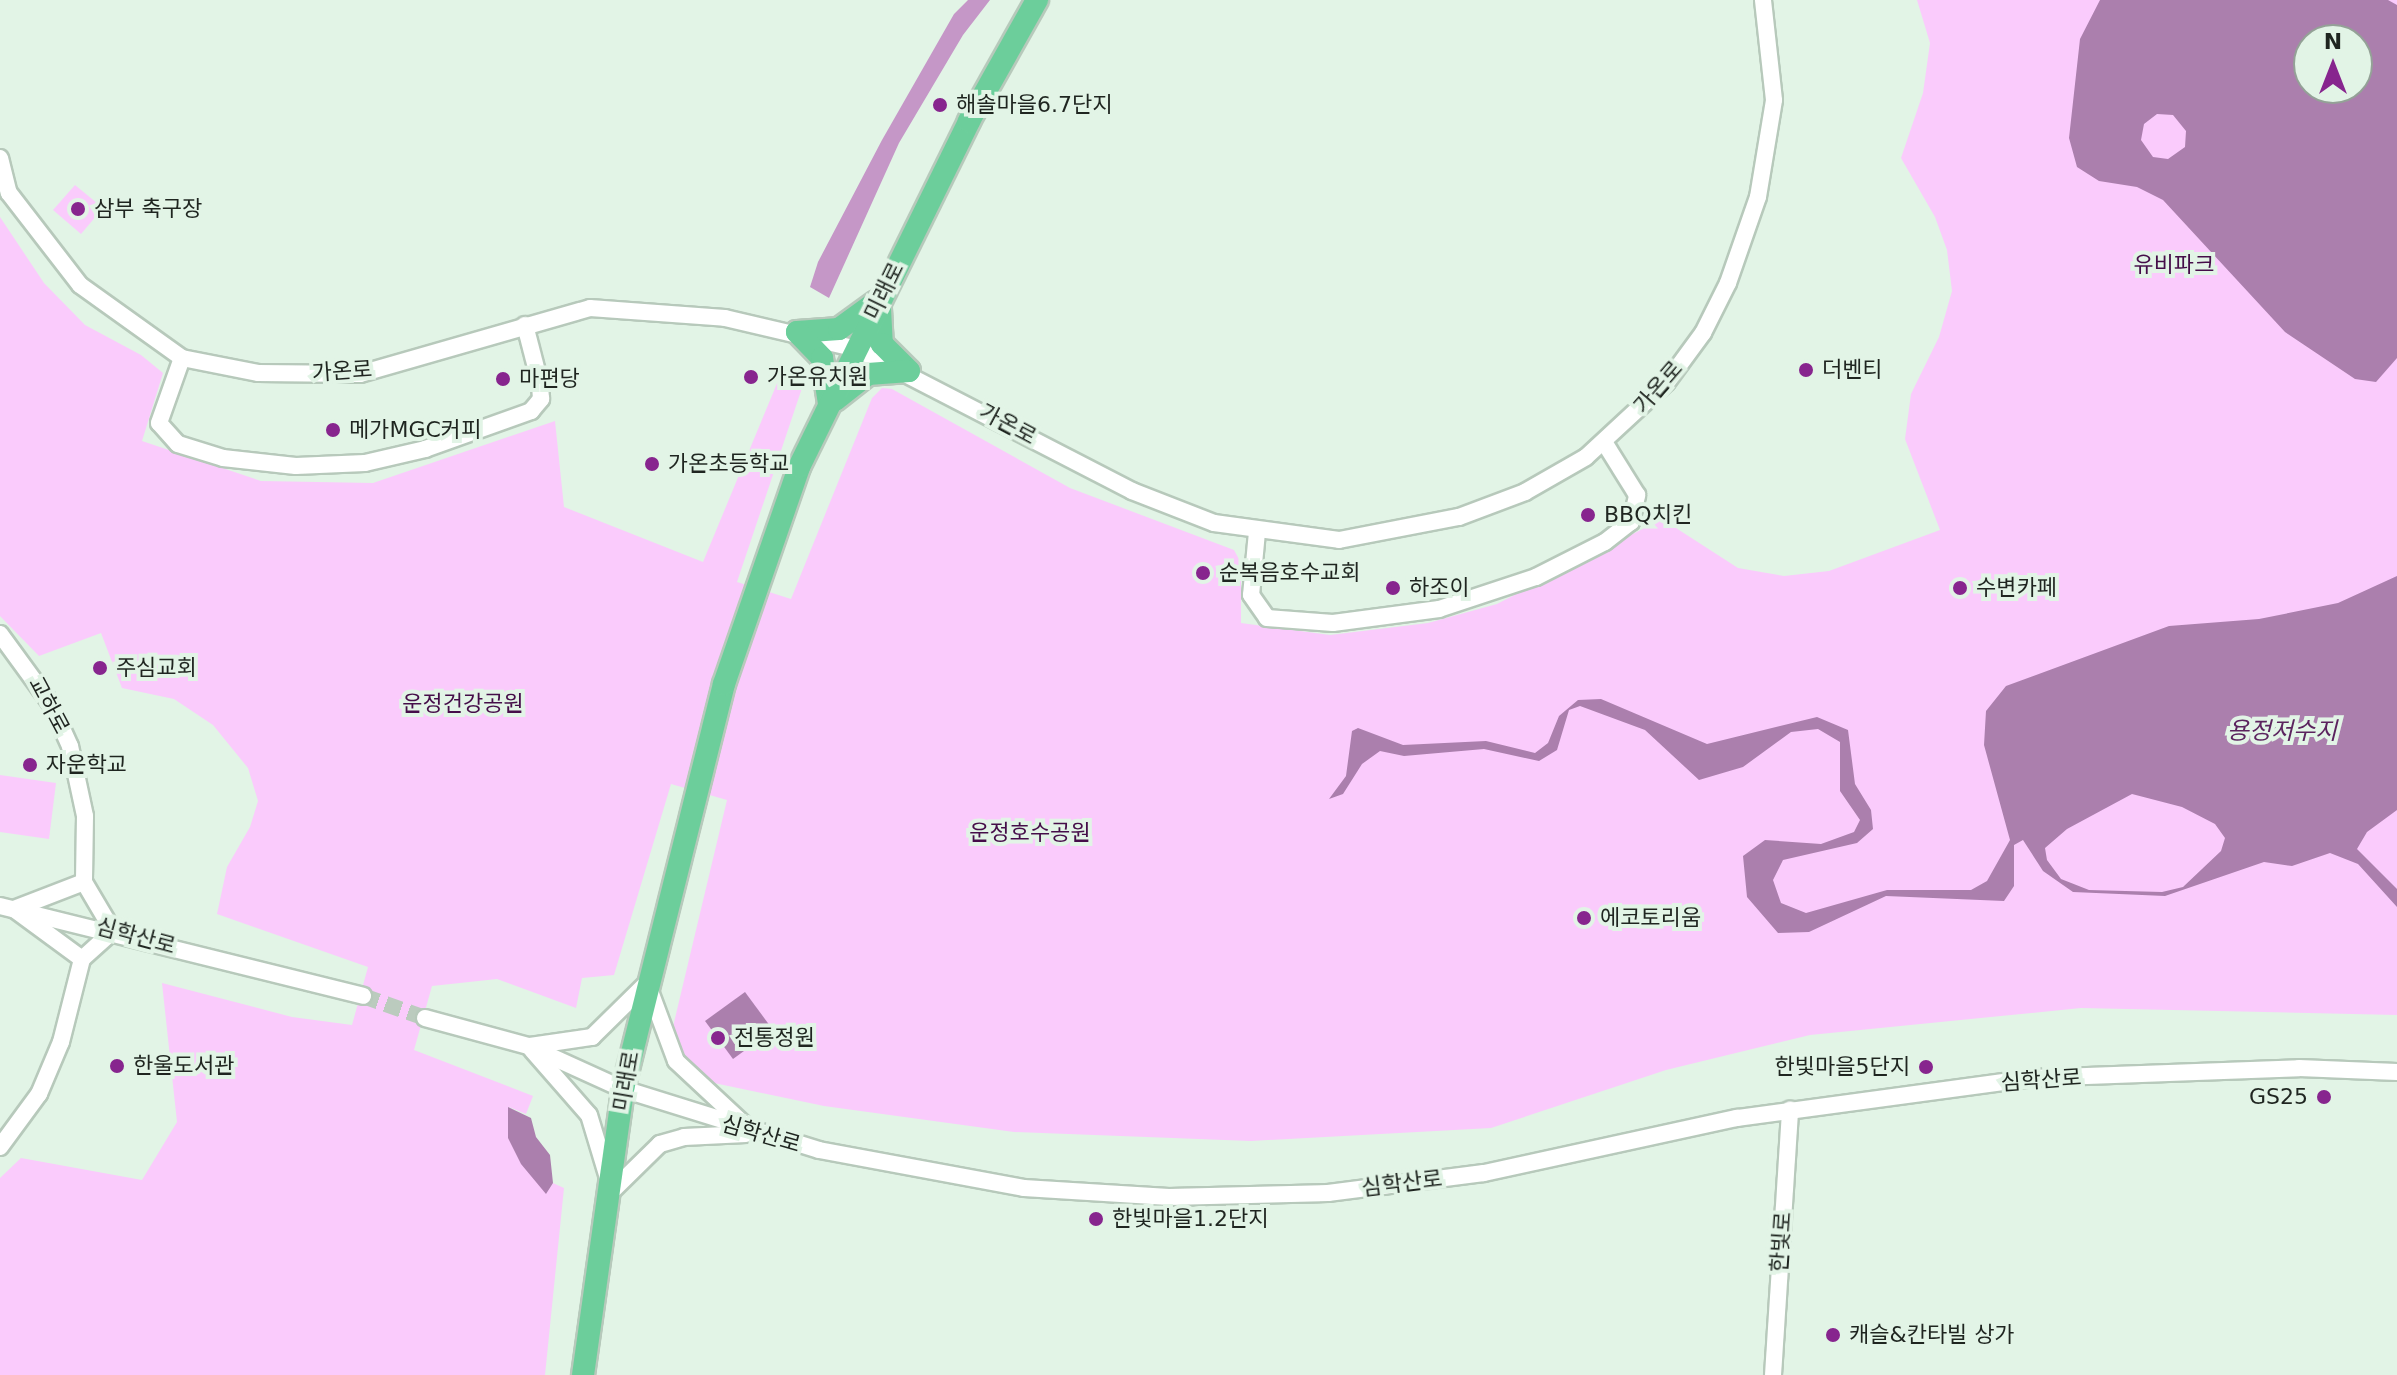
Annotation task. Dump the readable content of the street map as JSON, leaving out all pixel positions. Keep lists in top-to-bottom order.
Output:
{
  "streets": {
    "main road": ["미래로"],
    "street": [
      "가온로",
      "교하로",
      "심학산로",
      "한빛로"
    ]
  },
  "crossings": [
    ["미래로", "가온로"],
    ["미래로", "심학산로"],
    ["심학산로", "한빛로"]
  ],
  "water": ["용정저수지"],
  "parks": ["유비파크", "운정건강공원", "운정호수공원"],
  "places": [
    "해솔마을6.7단지",
    "삼부 축구장",
    "더벤티",
    "가온유치원",
    "마편당",
    "메가MGC커피",
    "가온초등학교",
    "BBQ치킨",
    "순복음호수교회",
    "하조이",
    "수변카페",
    "주심교회",
    "자운학교",
    "에코토리움",
    "전통정원",
    "한울도서관",
    "한빛마을5단지",
    "GS25",
    "한빛마을1.2단지",
    "캐슬&칸타빌 상가"
  ],
  "north": "top"
}
